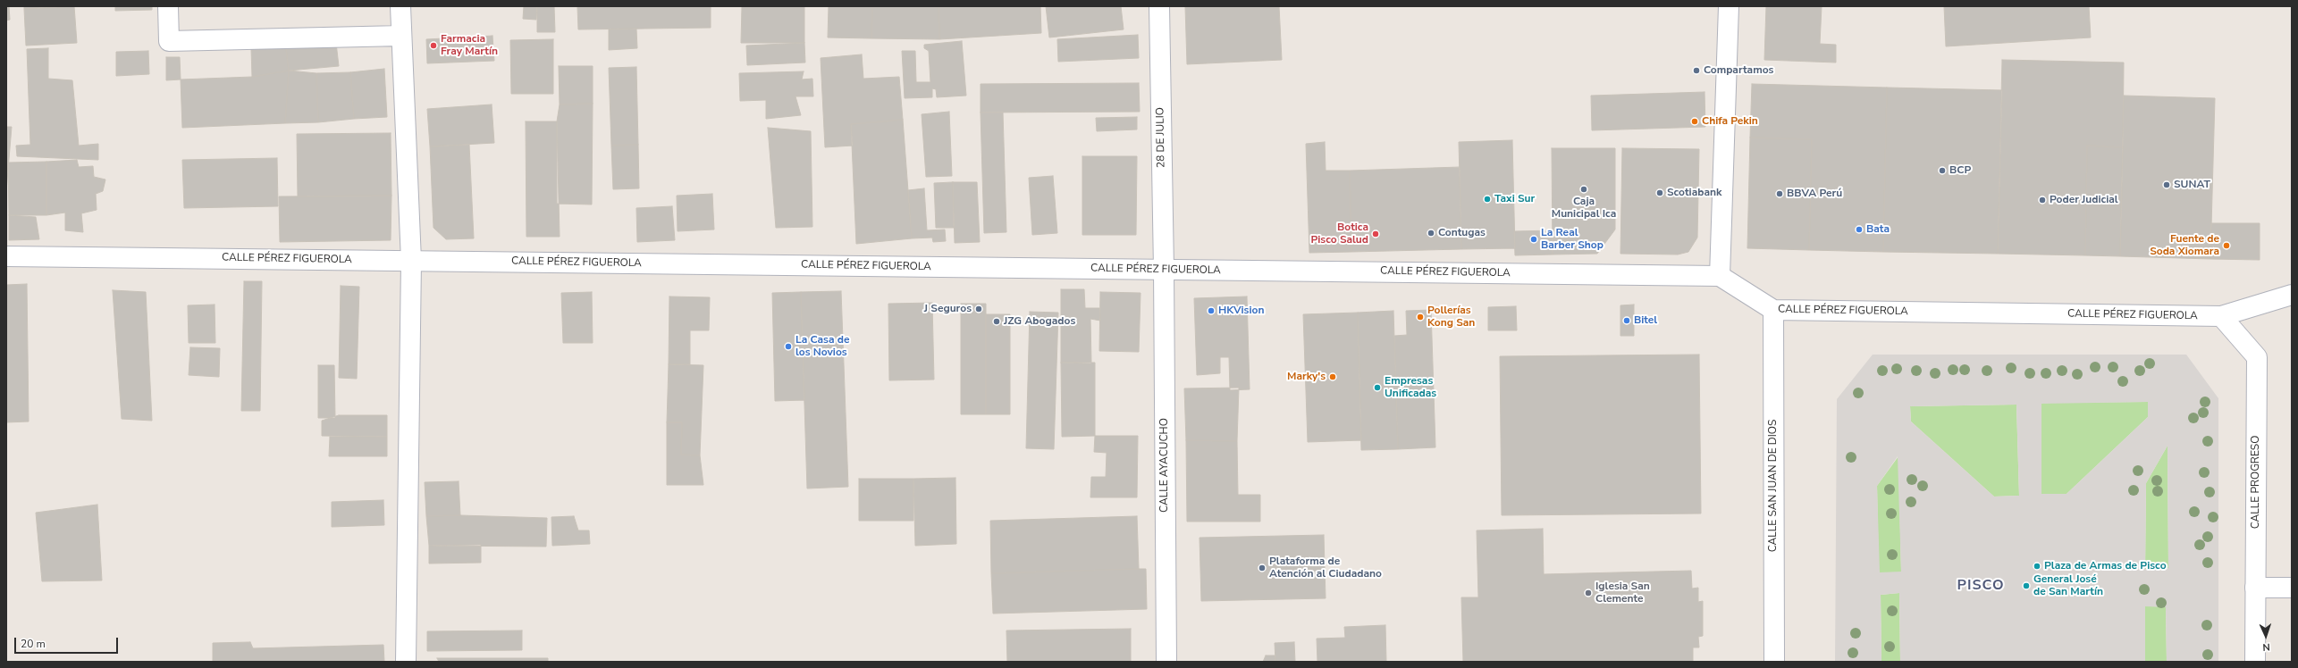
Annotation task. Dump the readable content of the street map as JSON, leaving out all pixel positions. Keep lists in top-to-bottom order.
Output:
{
  "streets": {
    "street": [
      "28 DE JULIO",
      "CALLE PÉREZ FIGUEROLA",
      "CALLE AYACUCHO",
      "CALLE PROGRESO",
      "CALLE SAN JUAN DE DIOS"
    ]
  },
  "crossings": [
    ["28 DE JULIO", "CALLE PÉREZ FIGUEROLA"],
    ["28 DE JULIO", "CALLE AYACUCHO"],
    ["CALLE PÉREZ FIGUEROLA", "CALLE AYACUCHO"],
    ["CALLE PÉREZ FIGUEROLA", "CALLE PROGRESO"],
    ["CALLE PÉREZ FIGUEROLA", "CALLE SAN JUAN DE DIOS"]
  ],
  "districts": ["PISCO"],
  "places": [
    "Farmacia Fray Martín",
    "Compartamos",
    "Chifa Pekin",
    "BCP",
    "SUNAT",
    "Caja Municipal Ica",
    "Scotiabank",
    "BBVA Perú",
    "Taxi Sur",
    "Poder Judicial",
    "Bata",
    "Contugas",
    "Botica Pisco Salud",
    "La Real Barber Shop",
    "Fuente de Soda Xiomara",
    "J Seguros",
    "HKVision",
    "Pollerías Kong San",
    "Bitel",
    "JZG Abogados",
    "La Casa de los Novios",
    "Marky's",
    "Empresas Unificadas",
    "Plaza de Armas de Pisco",
    "Plataforma de Atención al Ciudadano",
    "General José de San Martín",
    "Iglesia San Clemente"
  ],
  "scale_bar": "20 m",
  "north": "bottom"
}
